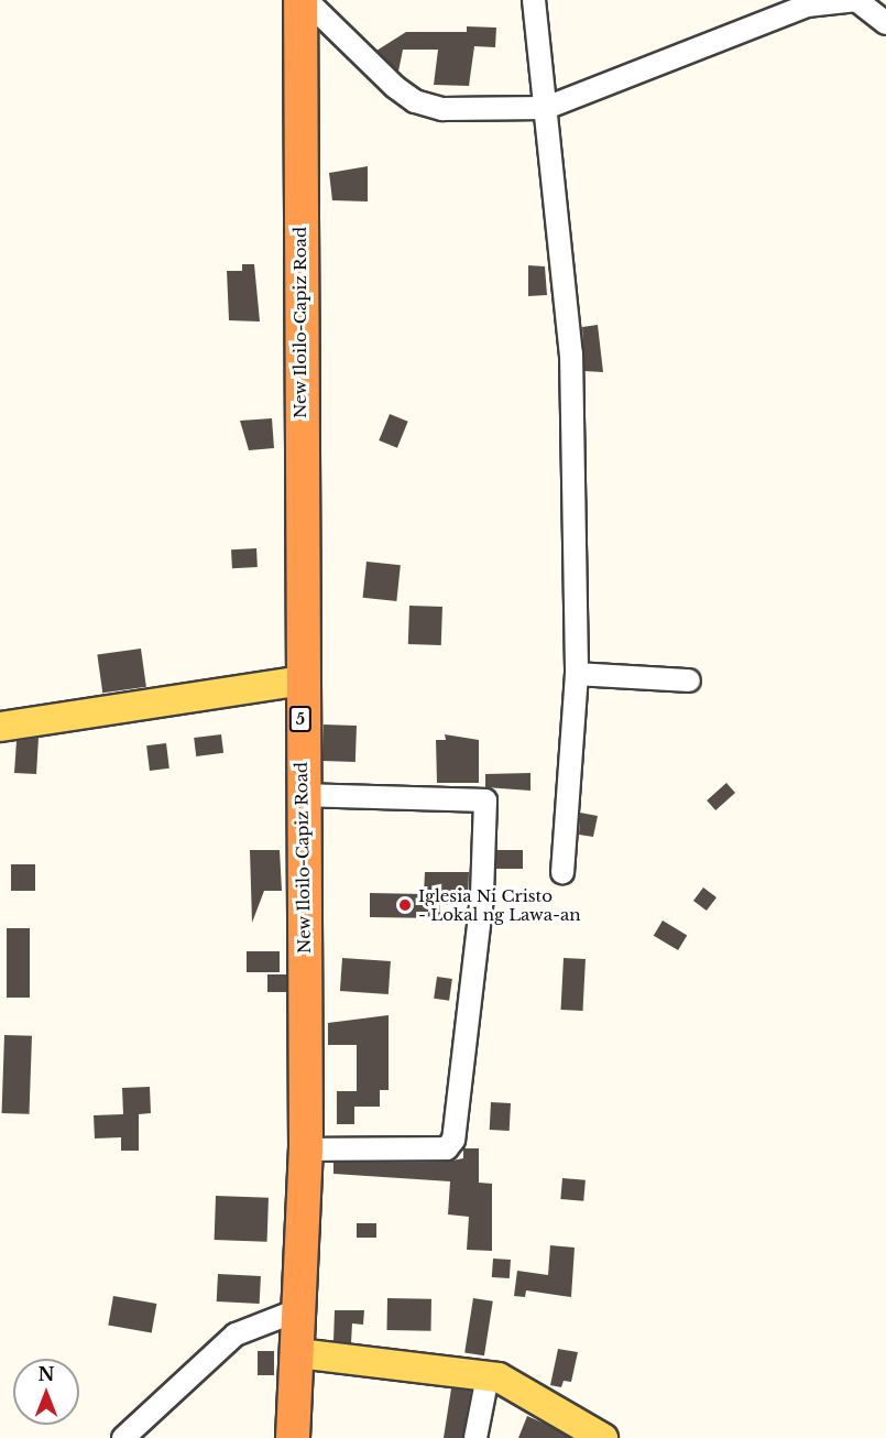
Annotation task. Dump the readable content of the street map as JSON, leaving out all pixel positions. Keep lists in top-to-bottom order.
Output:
{
  "streets": {
    "highway": ["New Iloilo-Capiz Road", "5"]
  },
  "places": ["Iglesia Ni Cristo - Lokal ng Lawa-an"],
  "north": "top"
}
